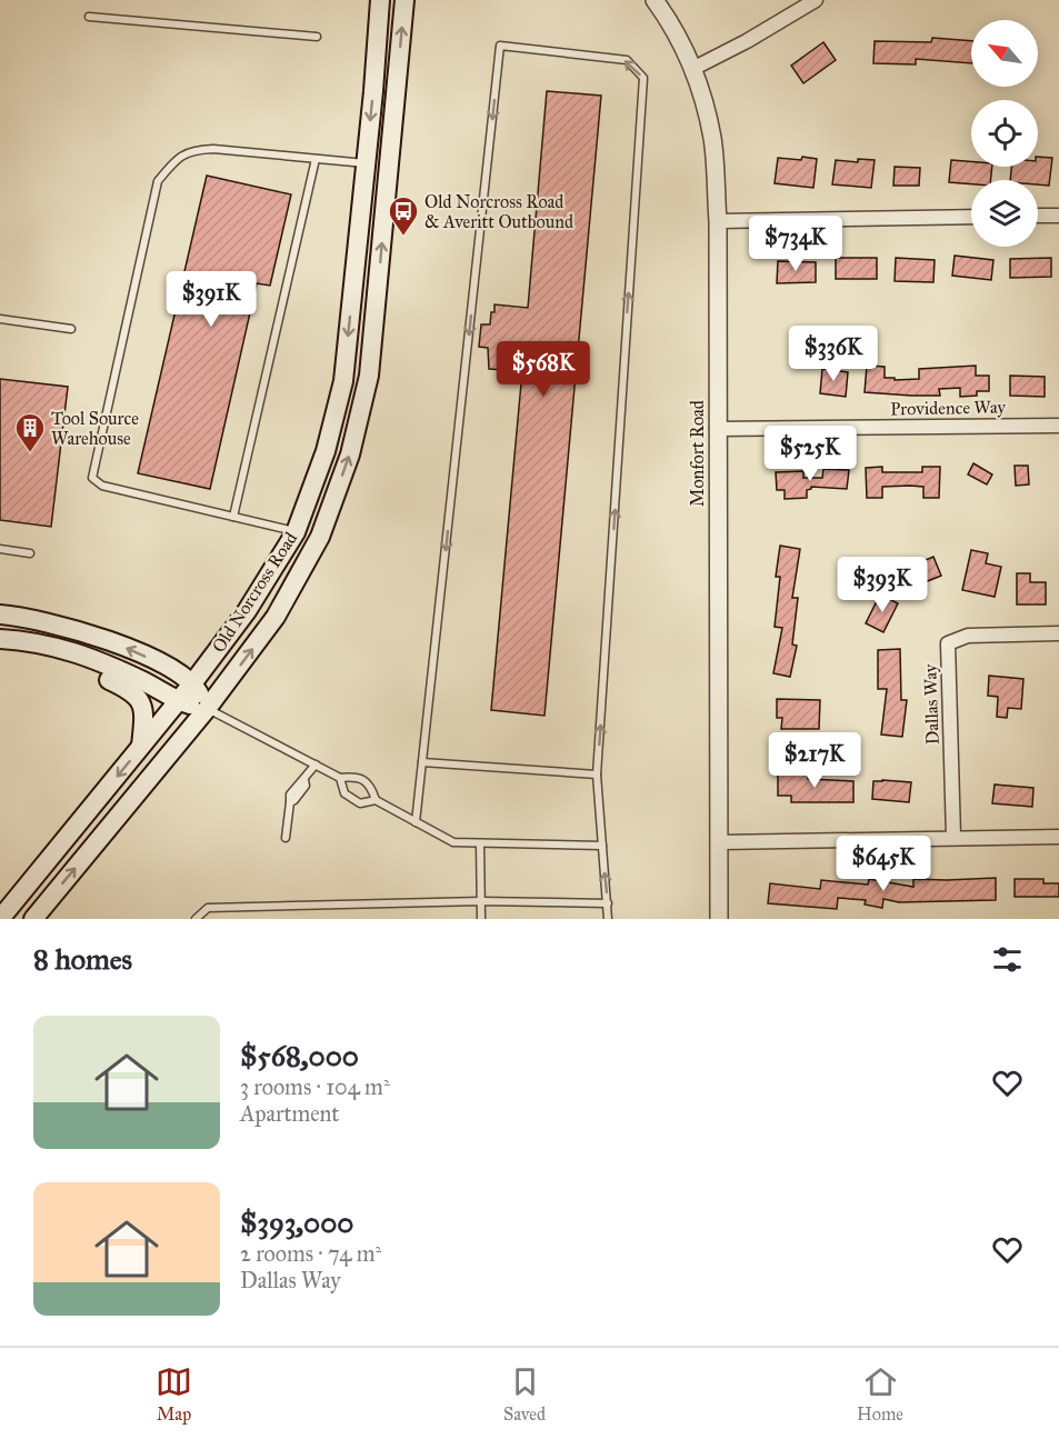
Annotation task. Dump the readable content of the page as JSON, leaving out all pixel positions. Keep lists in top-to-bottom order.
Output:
{
  "streets": {
    "main road": ["Old Norcross Road"],
    "street": ["Providence Way", "Monfort Road", "Dallas Way"]
  },
  "crossings": [
    ["Providence Way", "Monfort Road"]
  ],
  "places": {
    "bus stop": ["Old Norcross Road & Averitt Outbound"],
    "building": ["Tool Source Warehouse"]
  },
  "north": "top left",
  "page": {
    "price": [
      "$734K",
      "$391K",
      "$336K",
      "$568K",
      "$525K",
      "$393K",
      "$217K",
      "$645K"
    ],
    "heading": "8 homes",
    "list": [
      {
        "name": "$568,000",
        "note": "3 rooms · 104 m² · Apartment"
      },
      {
        "name": "$393,000",
        "note": "2 rooms · 74 m² · Dallas Way"
      }
    ],
    "tabs": ["Map", "Saved", "Home"]
  }
}
